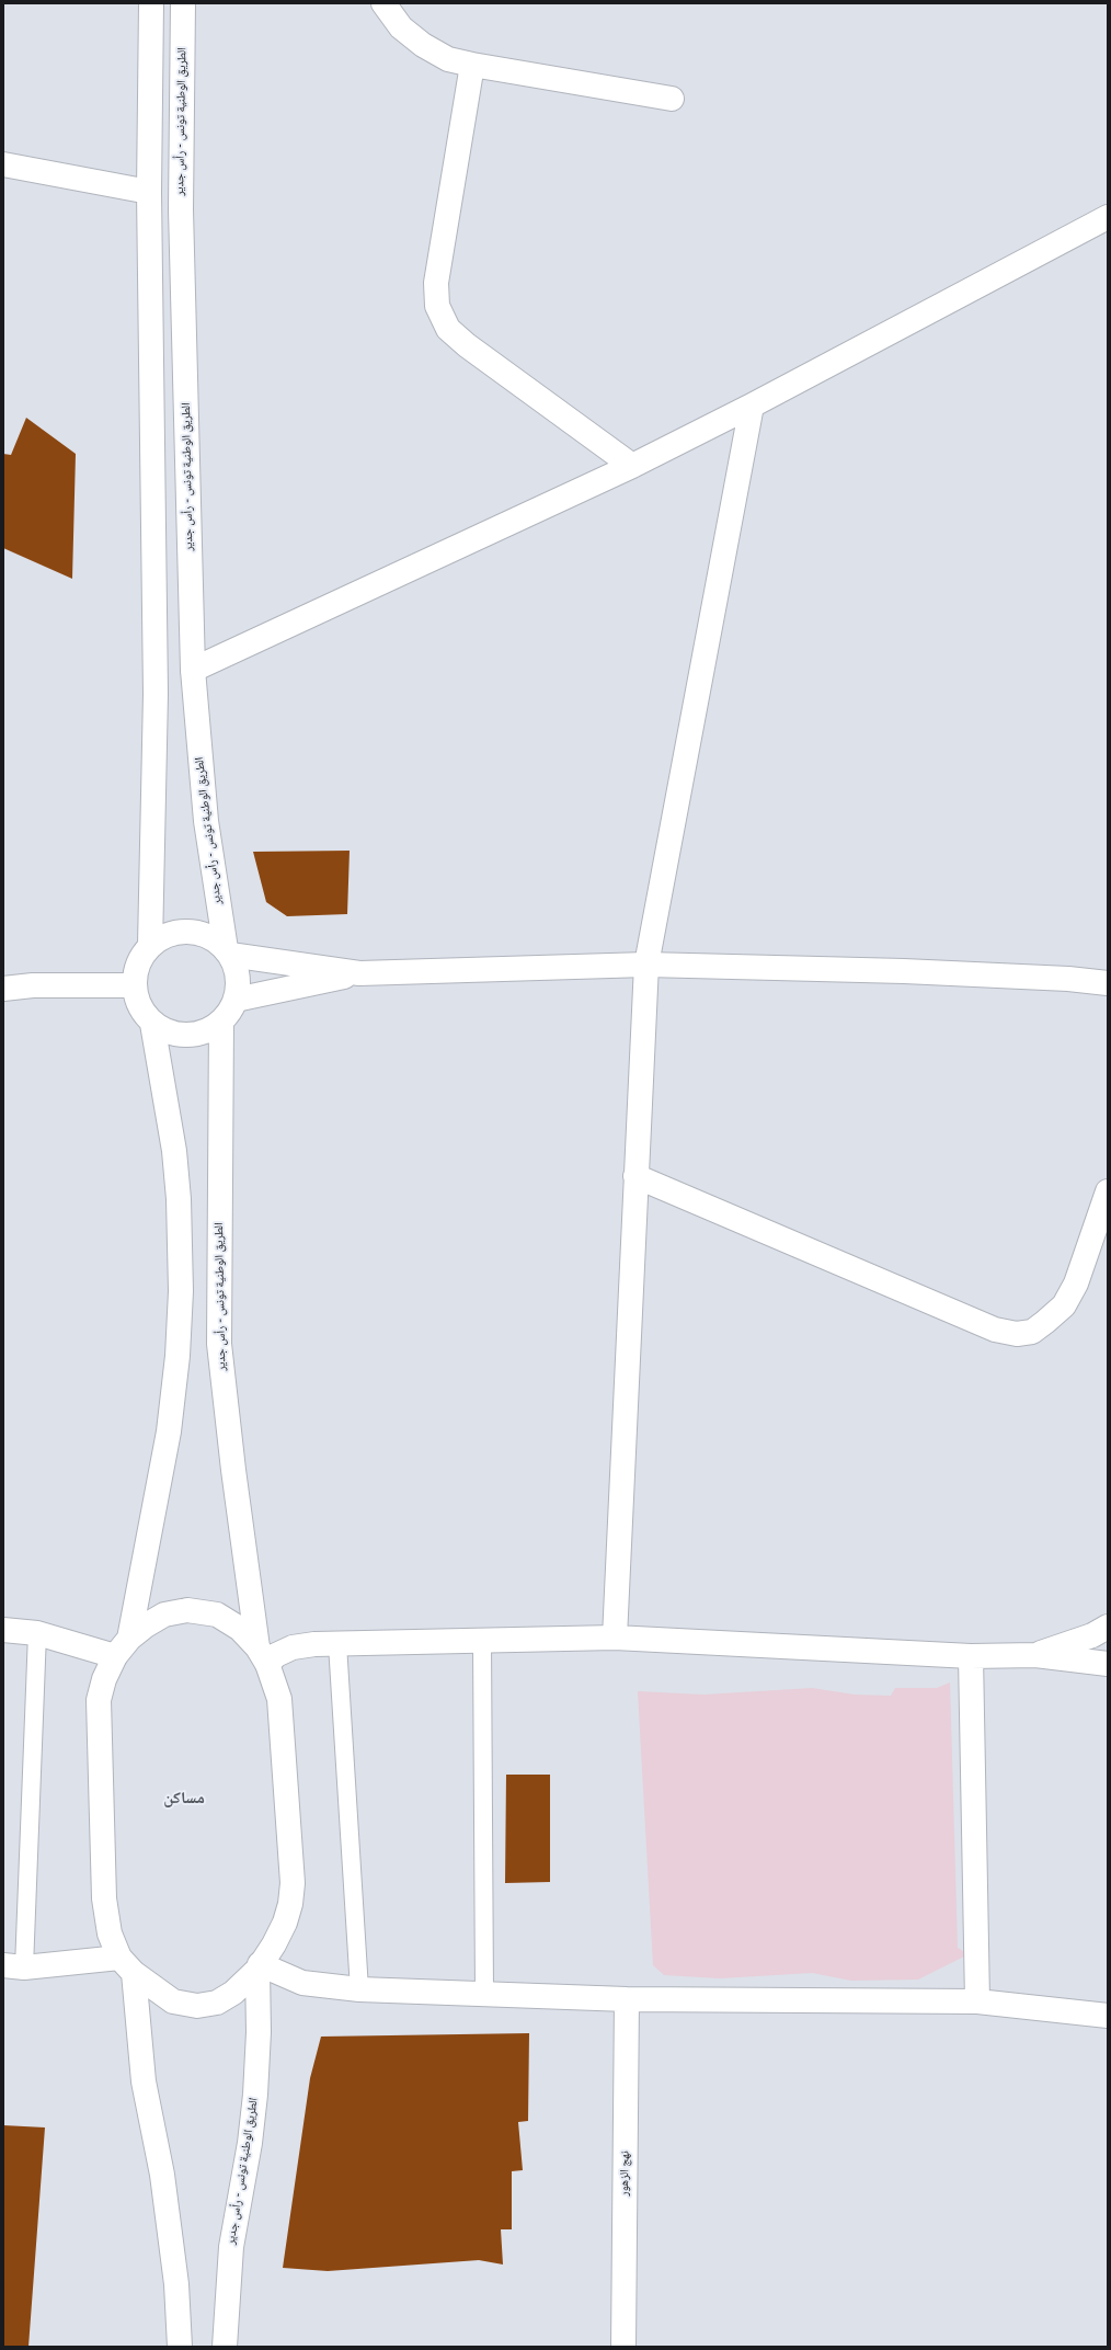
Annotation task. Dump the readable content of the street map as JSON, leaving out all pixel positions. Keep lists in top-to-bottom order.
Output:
{
  "streets": {
    "street": ["الطريق الوطنية تونس - رأس جدير", "نهج الزهور"]
  },
  "districts": ["مساكن"]
}
